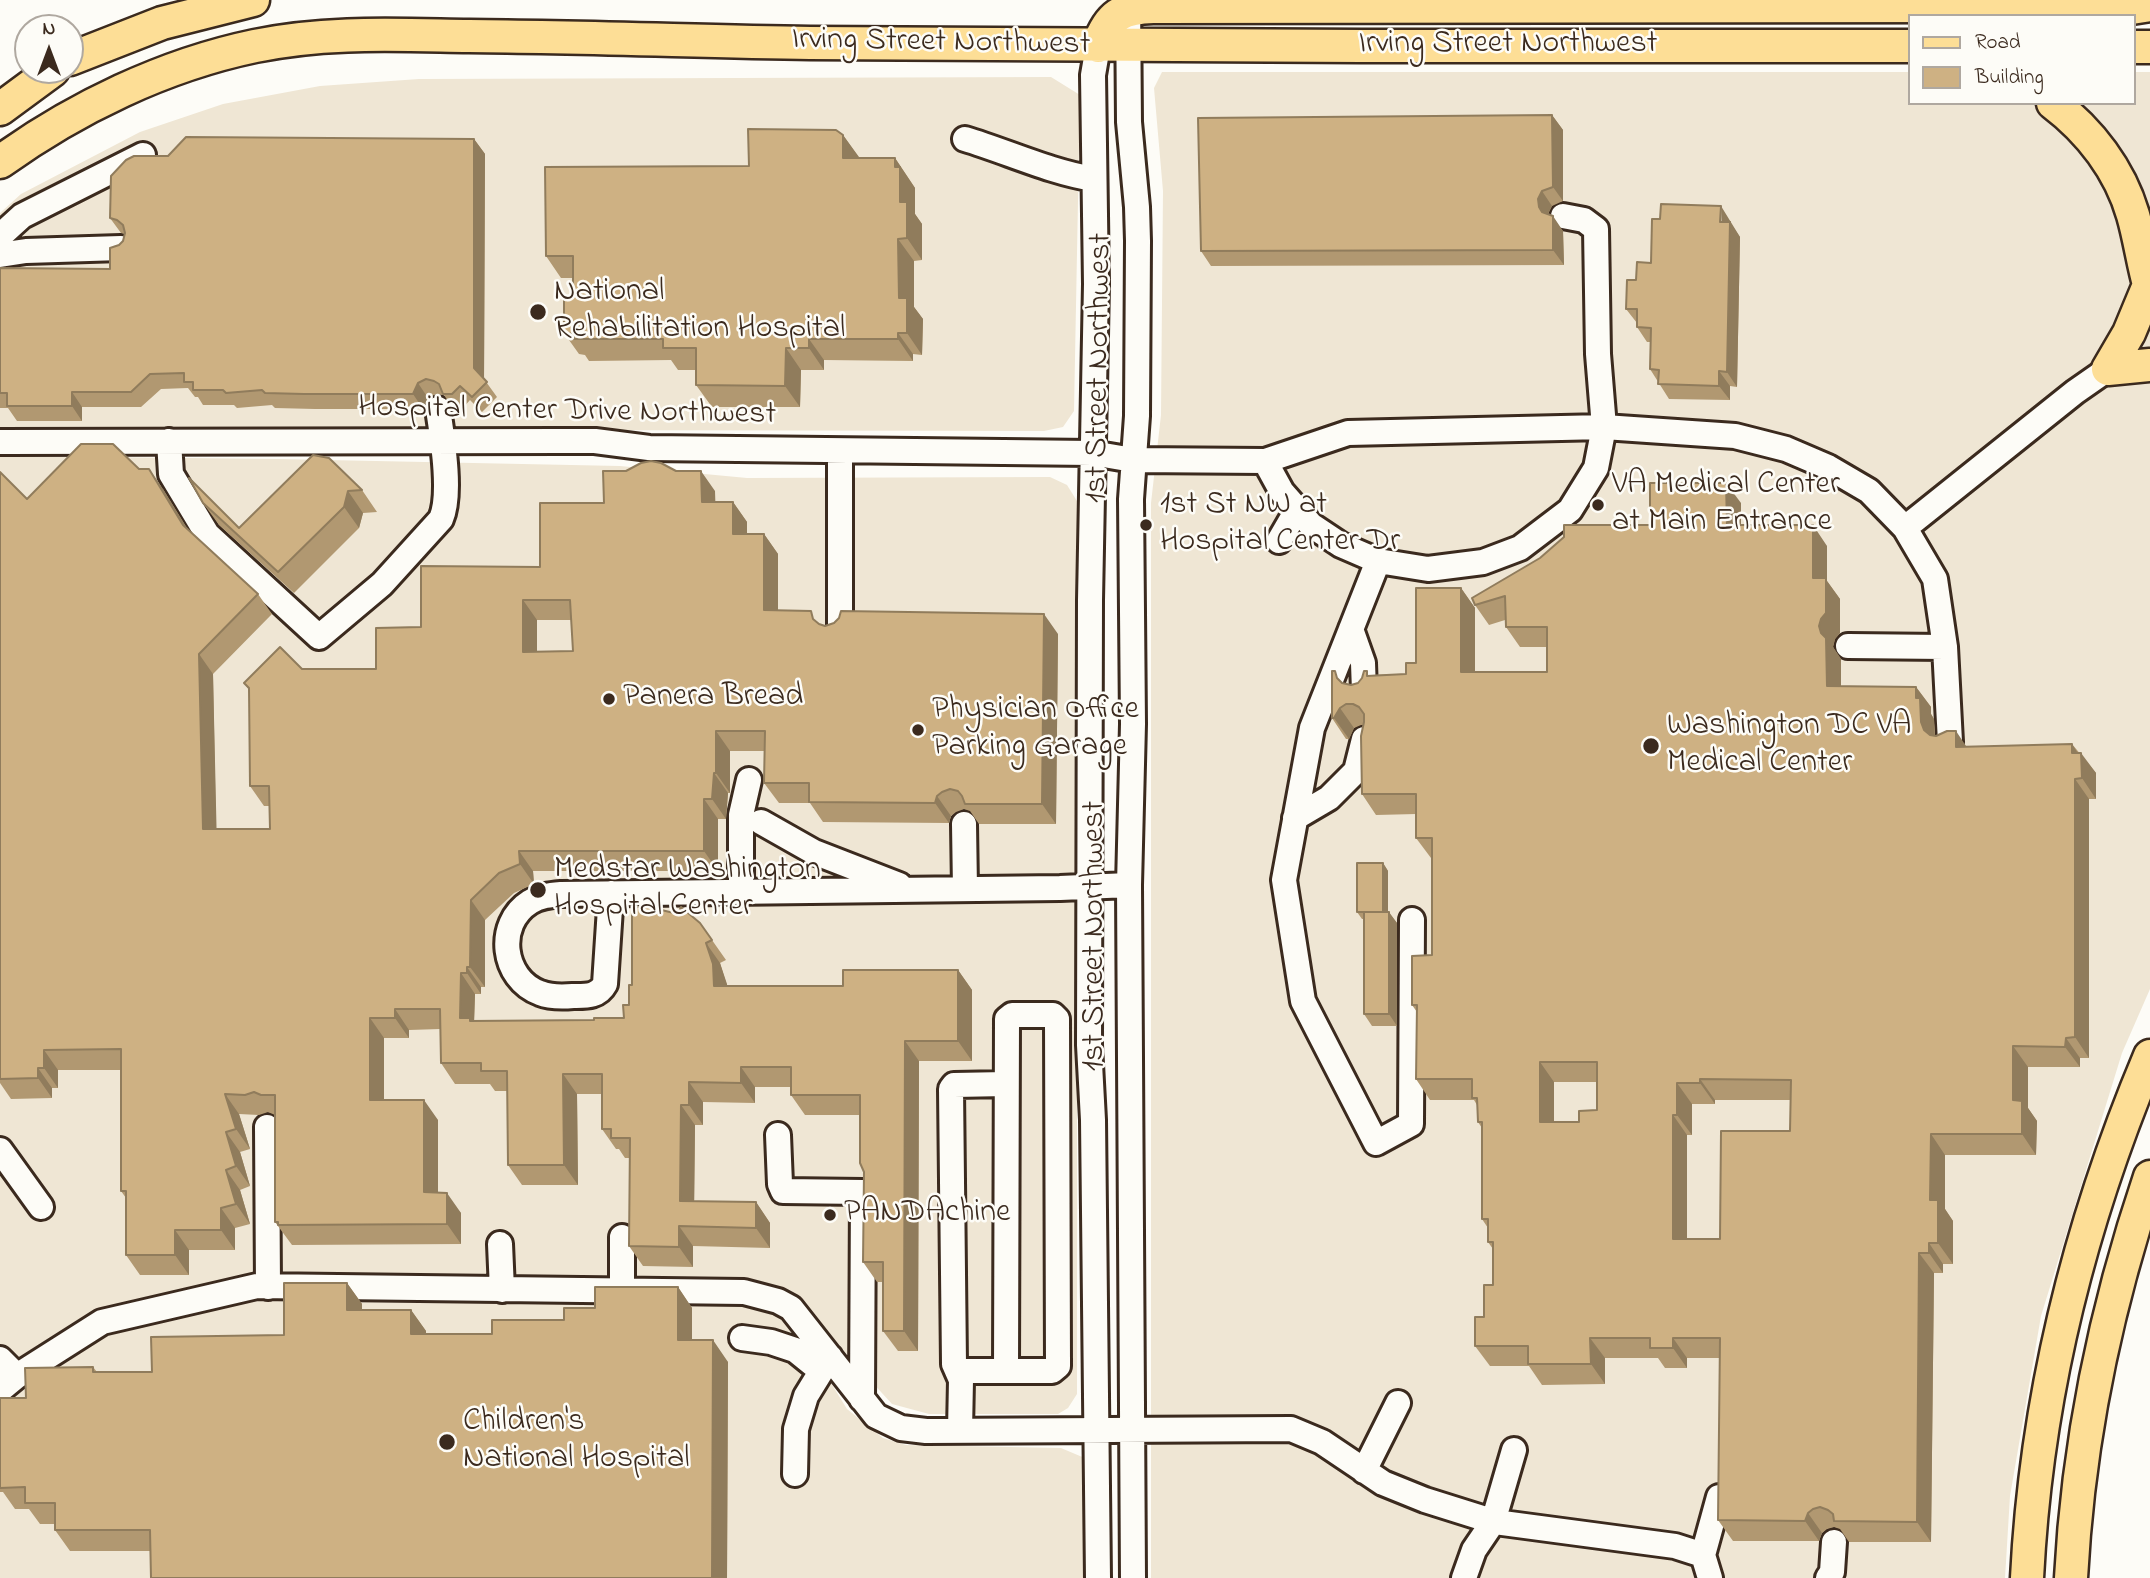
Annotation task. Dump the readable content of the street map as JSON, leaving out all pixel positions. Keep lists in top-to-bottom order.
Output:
{
  "streets": {
    "main road": ["Irving Street Northwest"],
    "street": ["1st Street Northwest", "Hospital Center Drive Northwest"]
  },
  "crossings": [
    ["Irving Street Northwest", "1st Street Northwest"],
    ["1st Street Northwest", "Hospital Center Drive Northwest"]
  ],
  "places": [
    "National Rehabilitation Hospital",
    "VA Medical Center at Main Entrance",
    "1st St NW at Hospital Center Dr",
    "Panera Bread",
    "Physician Office Parking Garage",
    "Washington DC VA Medical Center",
    "Medstar Washington Hospital Center",
    "PANDAchine",
    "Children's National Hospital"
  ],
  "legend": ["Road", "Building"],
  "north": "top"
}
